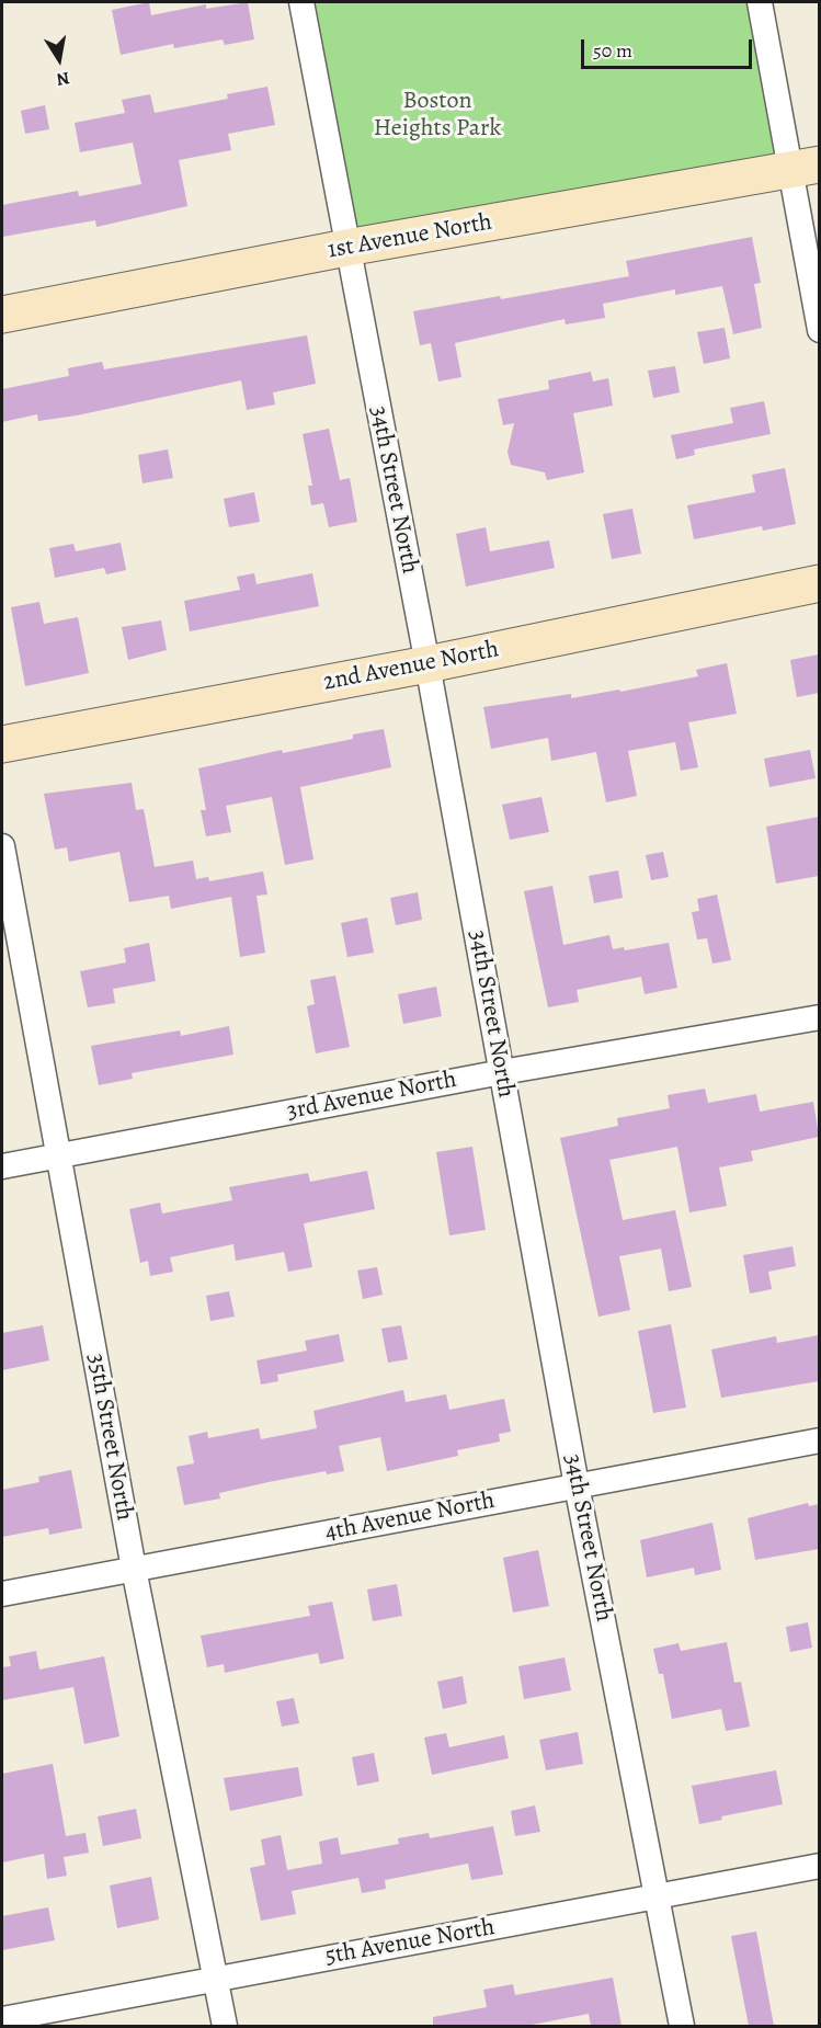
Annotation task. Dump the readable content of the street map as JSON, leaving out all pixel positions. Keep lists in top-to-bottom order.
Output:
{
  "streets": {
    "main road": ["1st Avenue North", "2nd Avenue North"],
    "street": [
      "34th Street North",
      "3rd Avenue North",
      "35th Street North",
      "4th Avenue North",
      "5th Avenue North"
    ]
  },
  "crossings": [
    ["1st Avenue North", "34th Street North"],
    ["34th Street North", "2nd Avenue North"],
    ["34th Street North", "3rd Avenue North"],
    ["34th Street North", "4th Avenue North"],
    ["34th Street North", "5th Avenue North"],
    ["3rd Avenue North", "35th Street North"],
    ["35th Street North", "4th Avenue North"],
    ["35th Street North", "5th Avenue North"]
  ],
  "parks": ["Boston Heights Park"],
  "scale_bar": "50 m",
  "north": "bottom"
}
